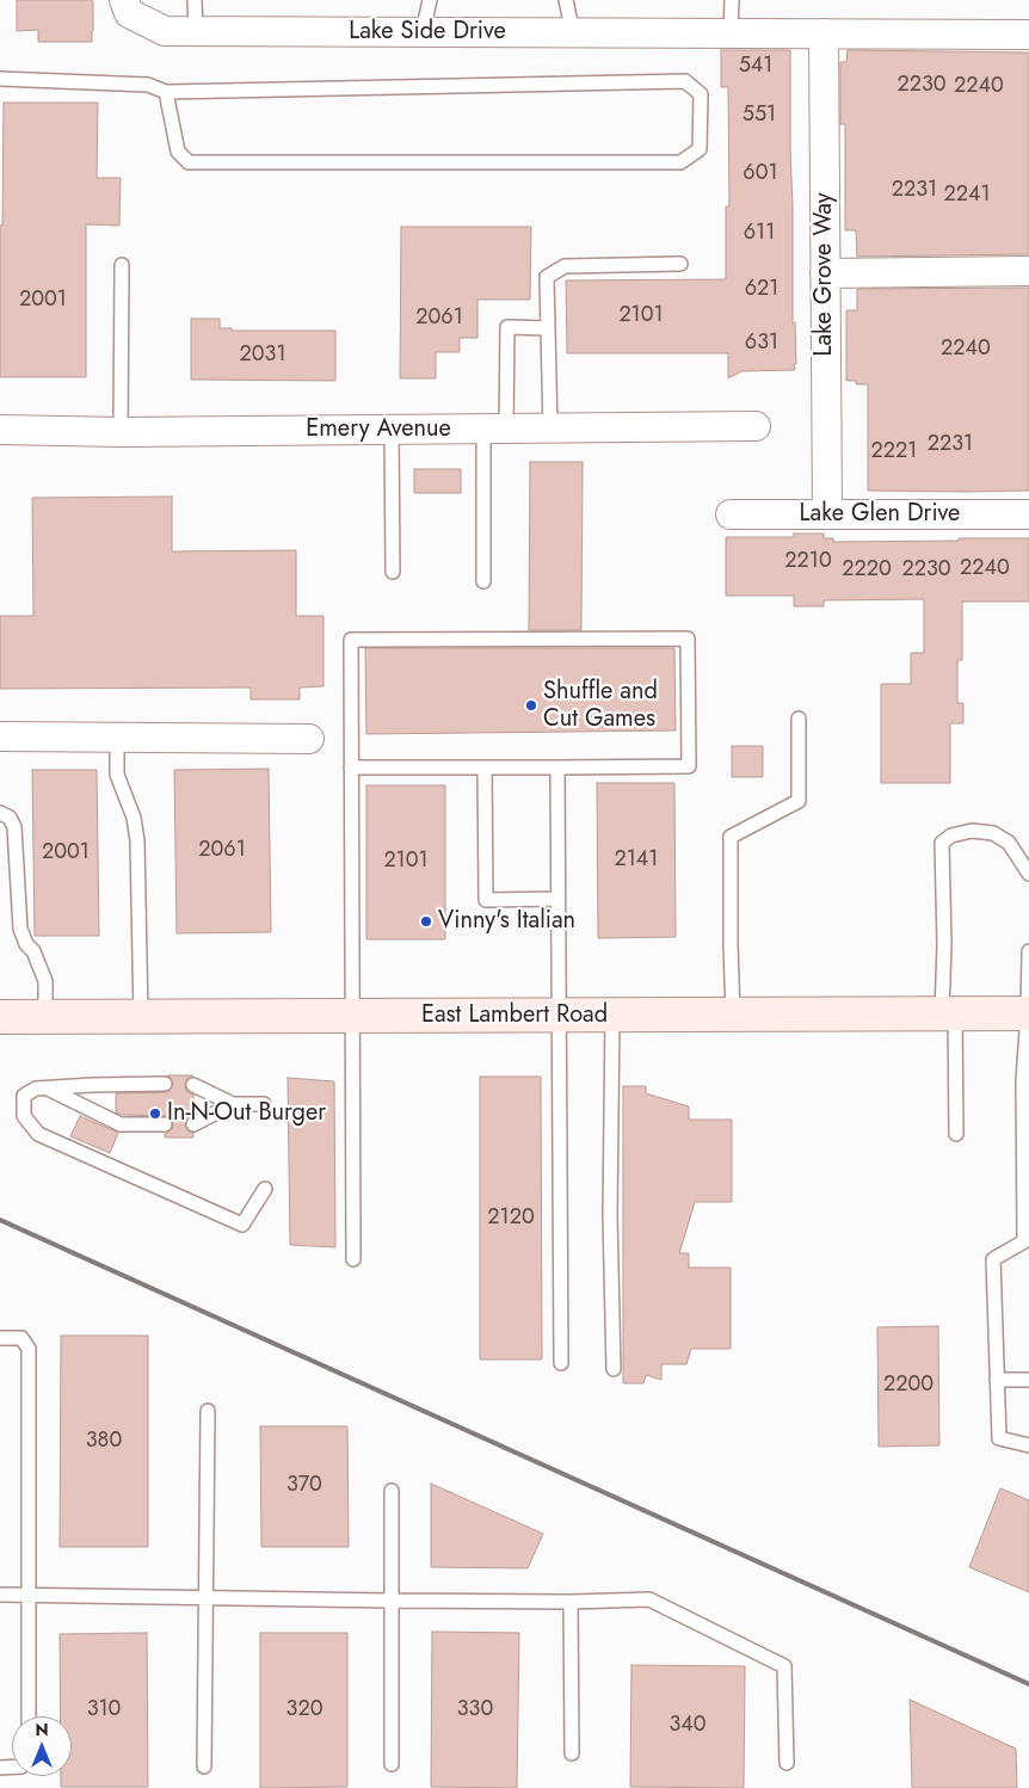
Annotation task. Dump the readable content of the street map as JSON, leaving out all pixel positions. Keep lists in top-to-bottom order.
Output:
{
  "streets": {
    "main road": ["East Lambert Road"],
    "street": [
      "Lake Side Drive",
      "Lake Grove Way",
      "Emery Avenue",
      "Lake Glen Drive"
    ]
  },
  "crossings": [
    ["Lake Side Drive", "Lake Grove Way"],
    ["Lake Grove Way", "Lake Glen Drive"]
  ],
  "places": ["Shuffle and Cut Games", "Vinny's Italian", "In-N-Out Burger"],
  "house_numbers": [
    "541",
    "2230",
    "2240",
    "551",
    "601",
    "2231",
    "2241",
    "611",
    "621",
    "2001",
    "2101",
    "2061",
    "631",
    "2240",
    "2031",
    "2231",
    "2221",
    "2210",
    "2240",
    "2220",
    "2230",
    "2061",
    "2001",
    "2141",
    "2101",
    "2120",
    "2200",
    "380",
    "370",
    "310",
    "320",
    "330",
    "340"
  ],
  "north": "top"
}
